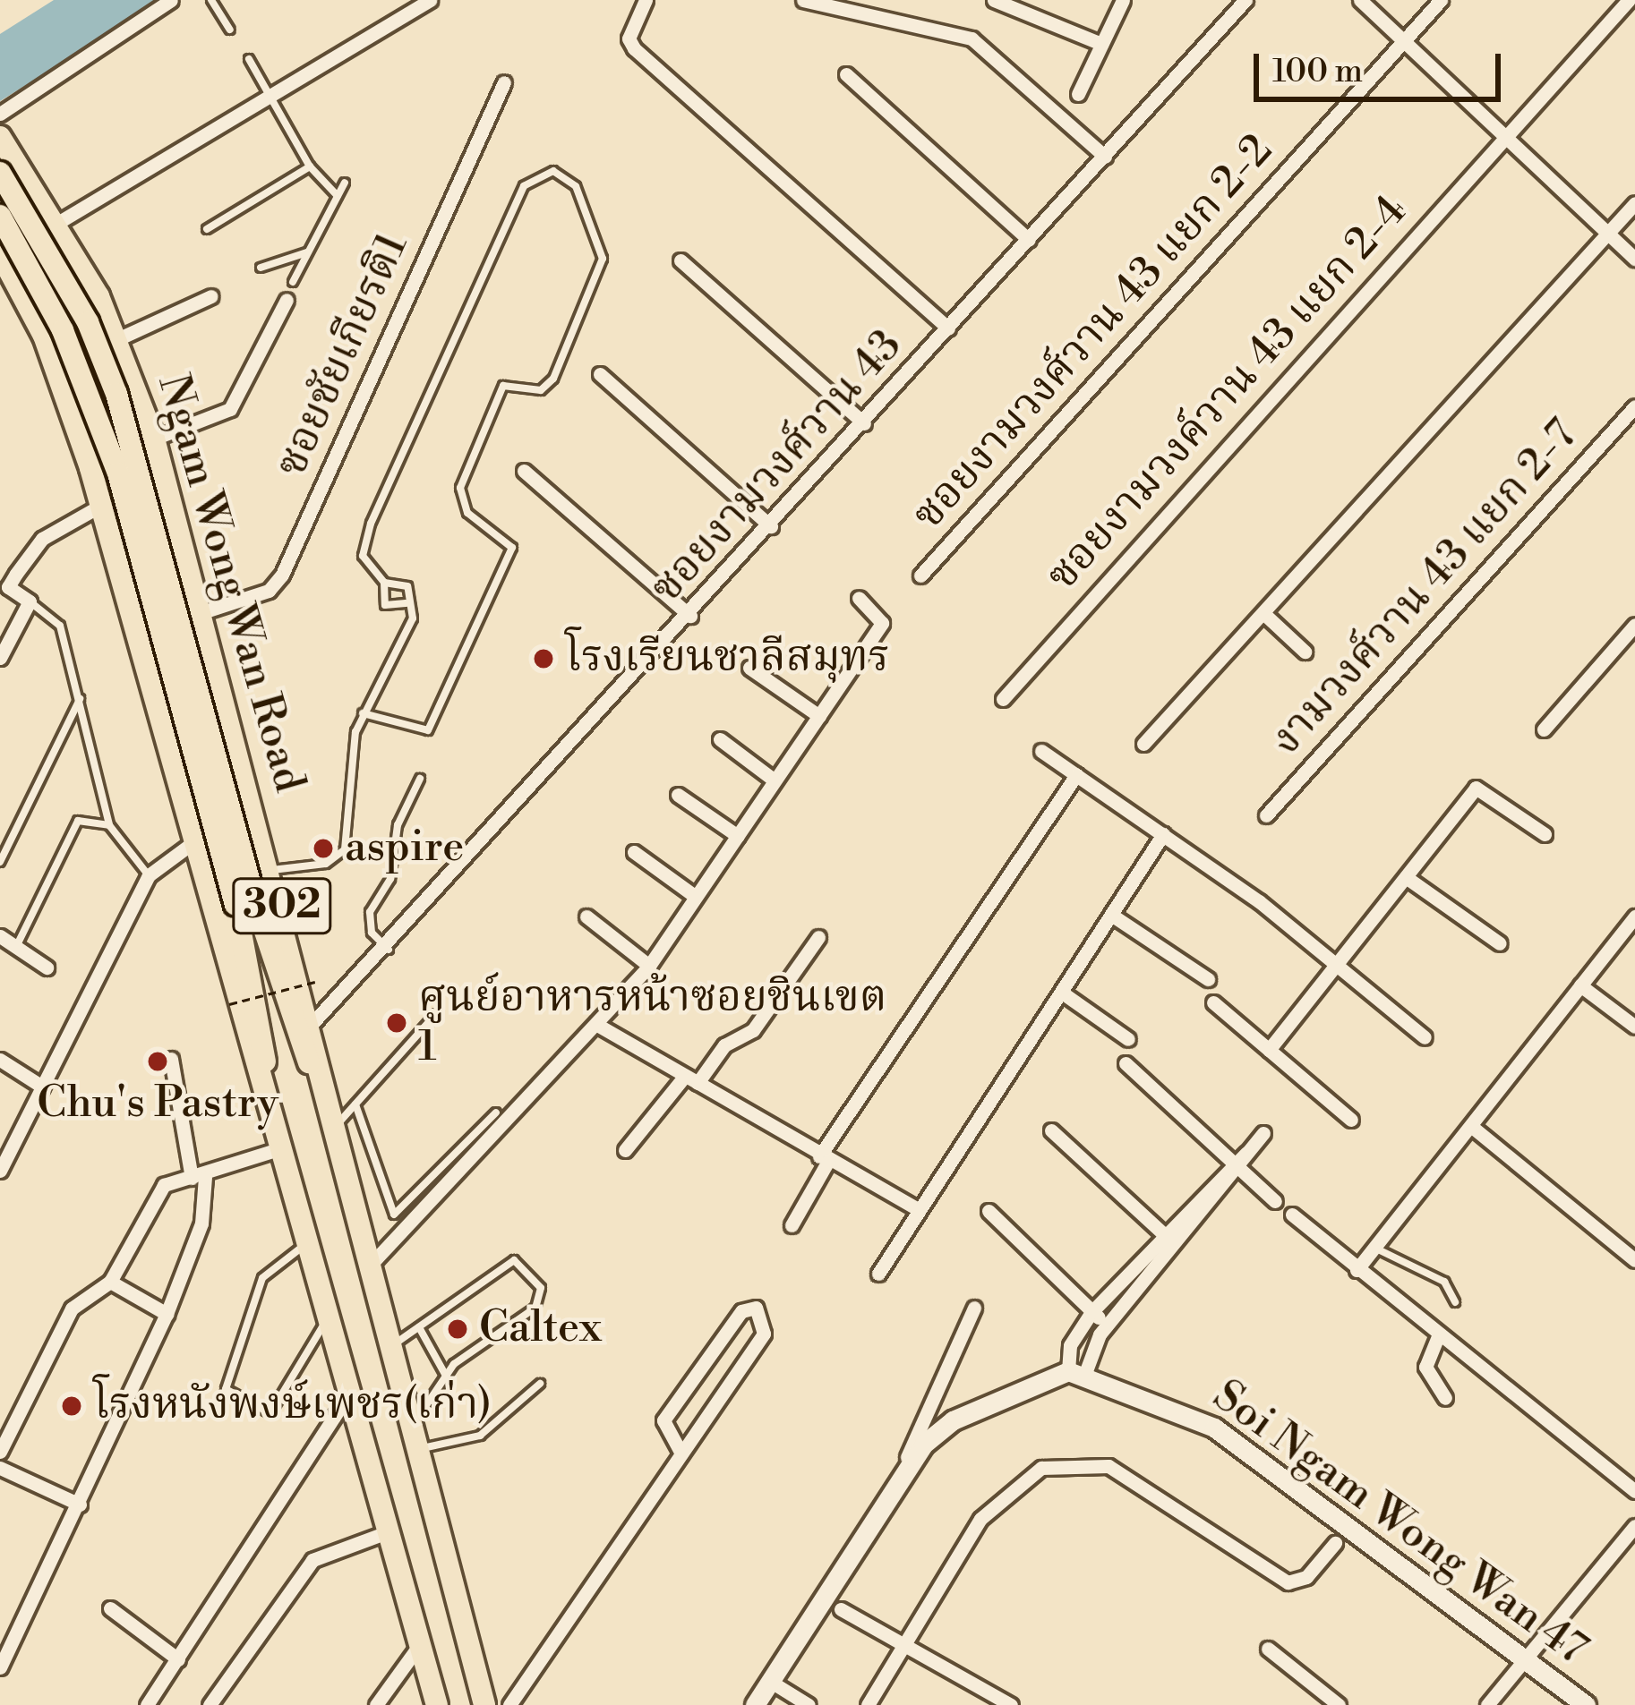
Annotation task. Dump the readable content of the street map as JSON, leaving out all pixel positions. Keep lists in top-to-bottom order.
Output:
{
  "streets": {
    "main road": ["Ngam Wong Wan Road", "302"],
    "street": [
      "ซอยงามวงศ์วาน 43 แยก 2-2",
      "ซอยชัยเกียรติ1",
      "ซอยงามวงค์วาน 43 แยก 2-4",
      "ซอยงามวงศ์วาน 43",
      "งามวงศ์วาน 43 แยก 2-7",
      "Soi Ngam Wong Wan 47"
    ]
  },
  "crossings": [
    ["ซอยชัยเกียรติ1", "Ngam Wong Wan Road"],
    ["ซอยงามวงศ์วาน 43", "Ngam Wong Wan Road"]
  ],
  "places": [
    "โรงเรียนชาลีสมุทร",
    "aspire",
    "ศูนย์อาหารหน้าซอยชินเขต 1",
    "Chu's Pastry",
    "Caltex",
    "โรงหนังพงษ์เพชร(เก่า)"
  ],
  "scale_bar": "100 m"
}
